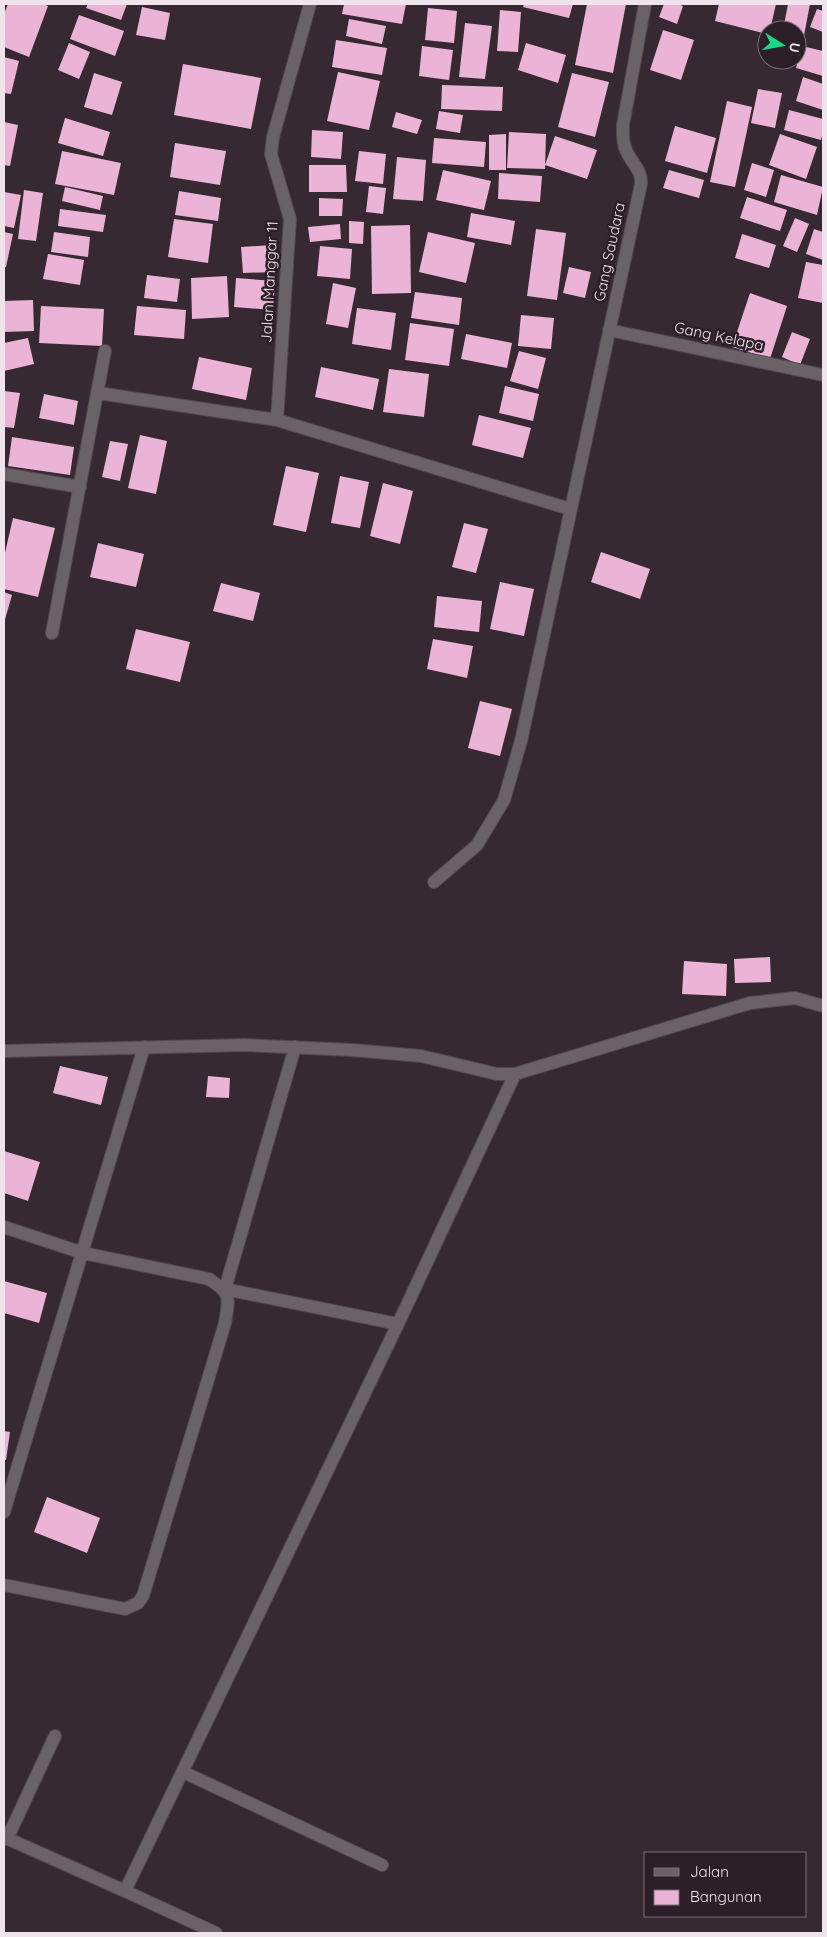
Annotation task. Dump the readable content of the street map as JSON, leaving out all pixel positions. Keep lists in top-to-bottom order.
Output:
{
  "streets": {
    "street": ["Gang Saudara", "Jalan Manggar 11", "Gang Kelapa"]
  },
  "crossings": [
    ["Gang Saudara", "Gang Kelapa"]
  ],
  "legend": ["Jalan", "Bangunan"],
  "north": "right"
}
